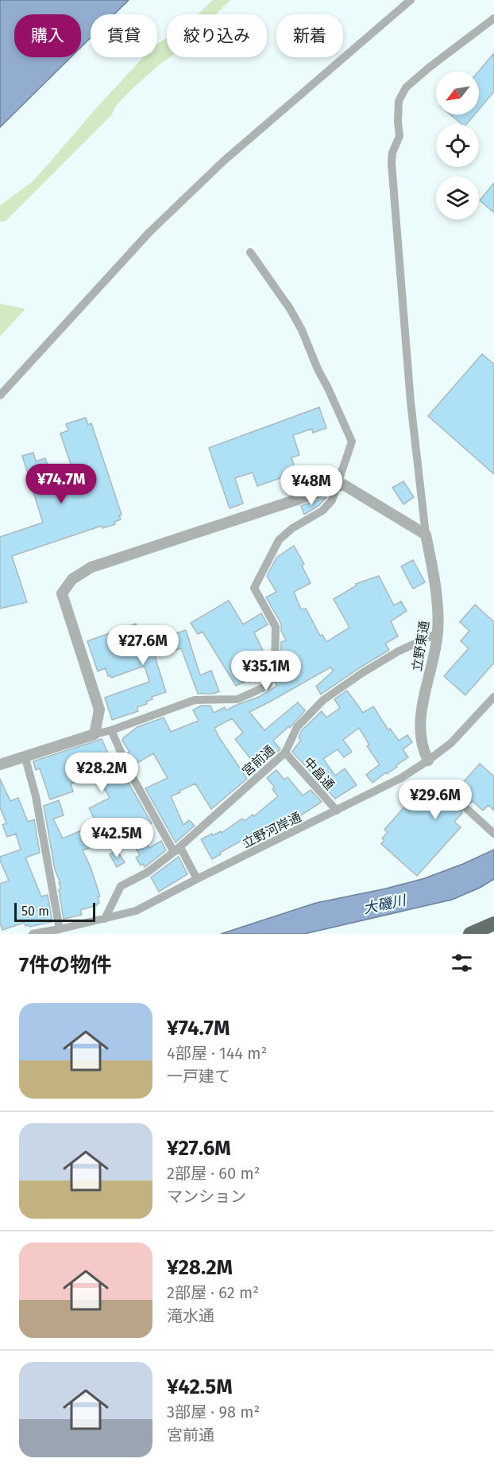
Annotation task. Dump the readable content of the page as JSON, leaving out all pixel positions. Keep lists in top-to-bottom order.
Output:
{
  "streets": {
    "street": [
      "立野東通",
      "宮前通",
      "中畠通",
      "立野河岸通"
    ]
  },
  "crossings": [
    ["立野東通", "宮前通"],
    ["立野東通", "立野河岸通"],
    ["宮前通", "中畠通"],
    ["宮前通", "立野河岸通"],
    ["中畠通", "立野河岸通"]
  ],
  "water": ["大磯川"],
  "scale_bar": "50 m",
  "north": "bottom left",
  "page": {
    "chip": [
      "購入",
      "賃貸",
      "絞り込み",
      "新着"
    ],
    "price": [
      "¥74.7M",
      "¥48M",
      "¥27.6M",
      "¥35.1M",
      "¥28.2M",
      "¥29.6M",
      "¥42.5M"
    ],
    "scale": "50 m",
    "heading": "7件の物件",
    "list": [
      {
        "name": "¥74.7M",
        "note": "4部屋 · 144 m² · 一戸建て"
      },
      {
        "name": "¥27.6M",
        "note": "2部屋 · 60 m² · マンション"
      },
      {
        "name": "¥28.2M",
        "note": "2部屋 · 62 m² · 滝水通"
      },
      {
        "name": "¥42.5M",
        "note": "3部屋 · 98 m² · 宮前通"
      }
    ]
  }
}
